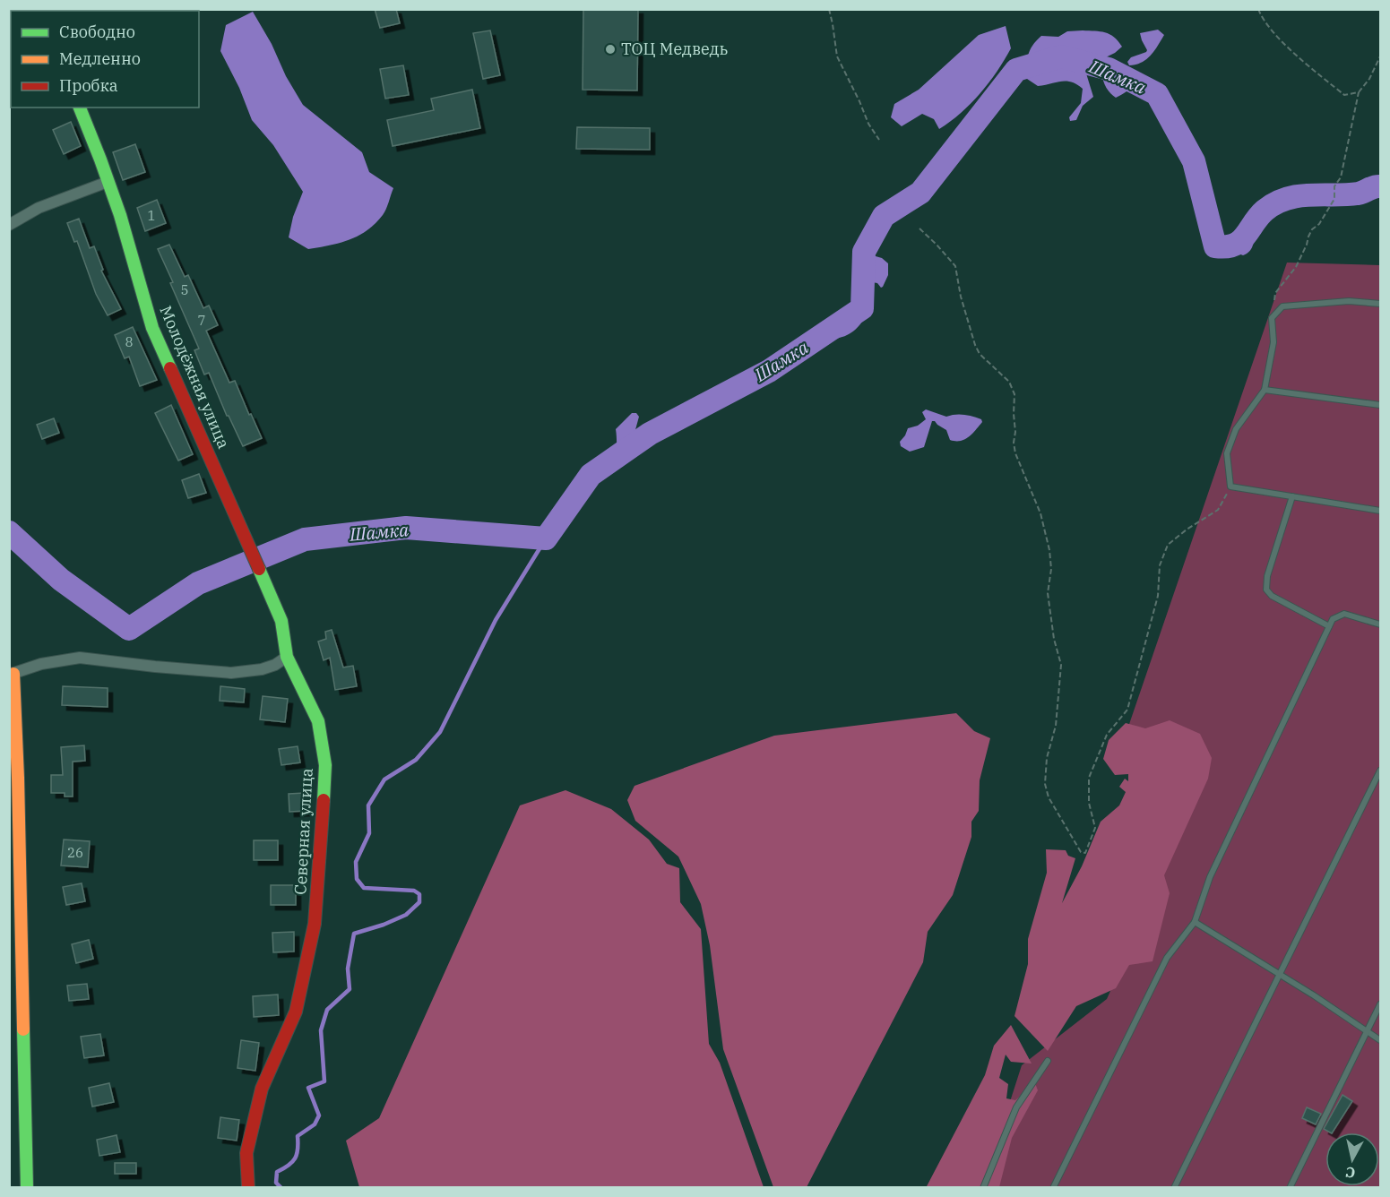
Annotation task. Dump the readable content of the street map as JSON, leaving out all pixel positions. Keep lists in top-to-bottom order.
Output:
{
  "streets": {
    "street": ["Молодёжная улица", "Северная улица"]
  },
  "crossings": [
    ["Молодёжная улица", "Северная улица"]
  ],
  "water": ["Шамка"],
  "places": ["ТОЦ Медведь"],
  "house_numbers": [
    "1",
    "5",
    "7",
    "8",
    "26"
  ],
  "legend": ["Свободно", "Медленно", "Пробка"],
  "north": "bottom"
}
